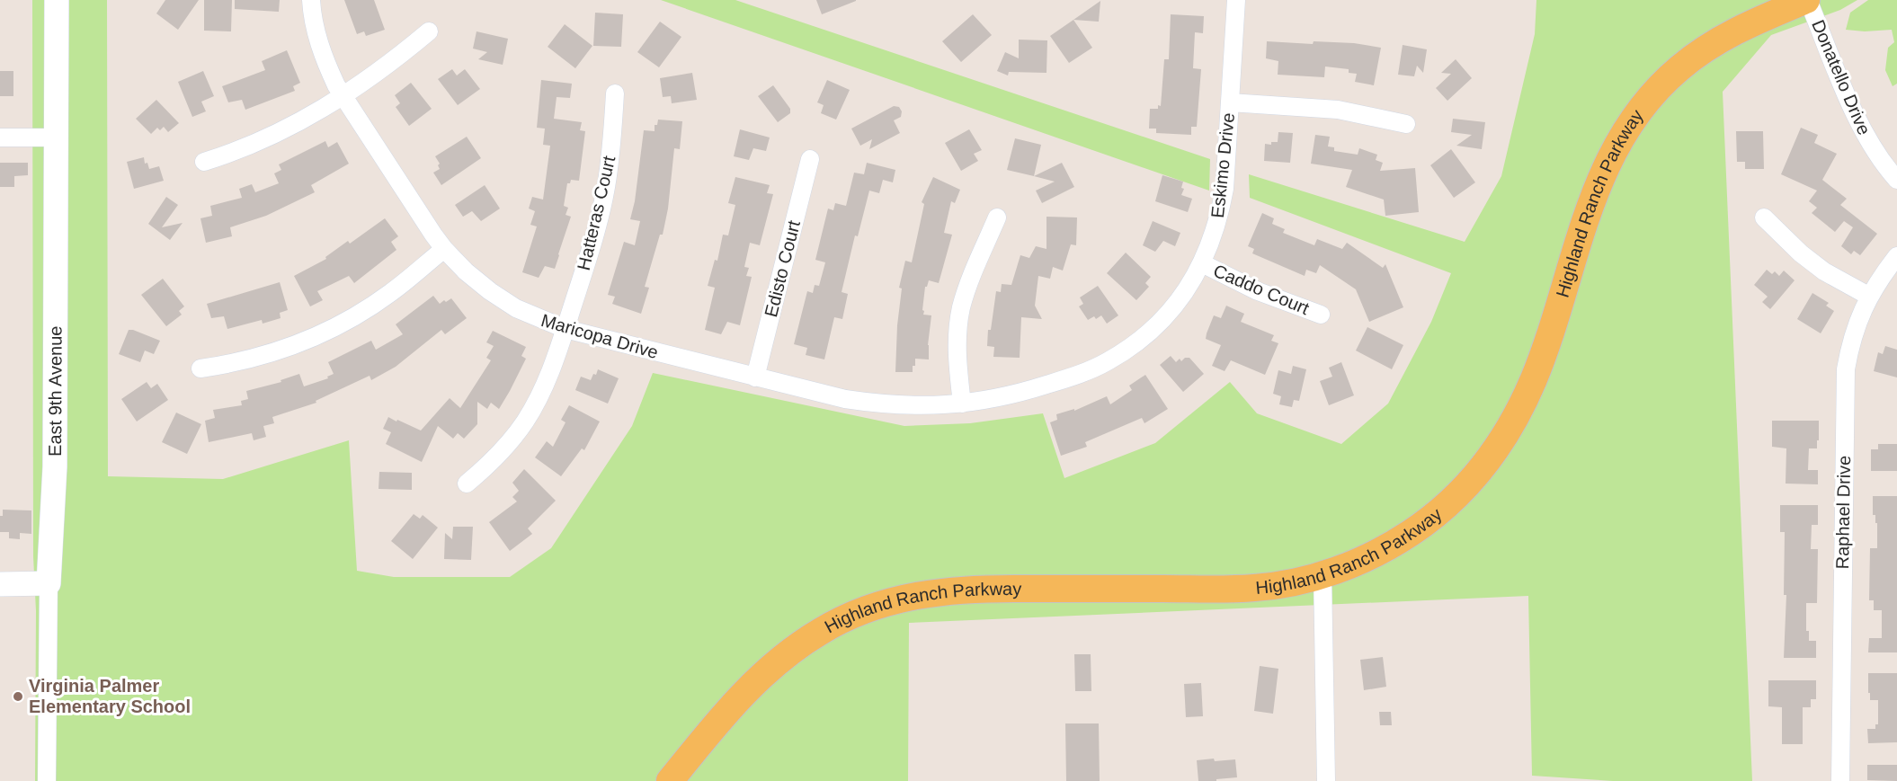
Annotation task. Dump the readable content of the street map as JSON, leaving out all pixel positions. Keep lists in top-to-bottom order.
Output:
{
  "streets": {
    "main road": ["Highland Ranch Parkway"],
    "street": [
      "Donatello Drive",
      "Eskimo Drive",
      "Hatteras Court",
      "Edisto Court",
      "Caddo Court",
      "Maricopa Drive",
      "East 9th Avenue",
      "Raphael Drive"
    ]
  },
  "crossings": [
    ["Donatello Drive", "Highland Ranch Parkway"],
    ["Eskimo Drive", "Caddo Court"],
    ["Eskimo Drive", "Maricopa Drive"],
    ["Hatteras Court", "Maricopa Drive"],
    ["Edisto Court", "Maricopa Drive"]
  ],
  "places": ["Virginia Palmer Elementary School"]
}
